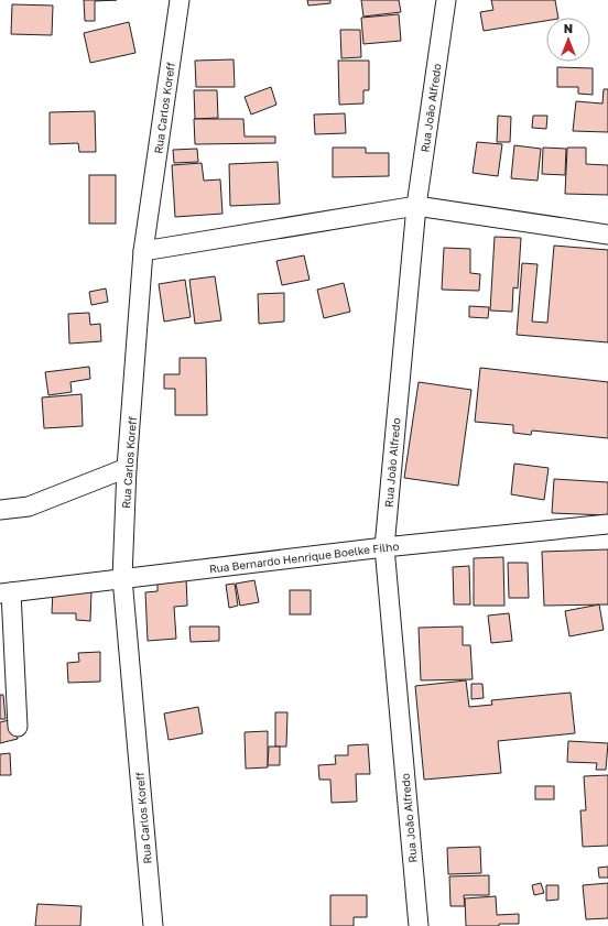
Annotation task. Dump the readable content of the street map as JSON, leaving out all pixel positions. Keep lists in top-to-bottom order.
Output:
{
  "streets": {
    "street": ["Rua Carlos Koreff", "Rua João Alfredo", "Rua Bernardo Henrique Boelke Filho"]
  },
  "crossings": [
    ["Rua Carlos Koreff", "Rua Bernardo Henrique Boelke Filho"],
    ["Rua João Alfredo", "Rua Bernardo Henrique Boelke Filho"]
  ],
  "north": "top"
}
